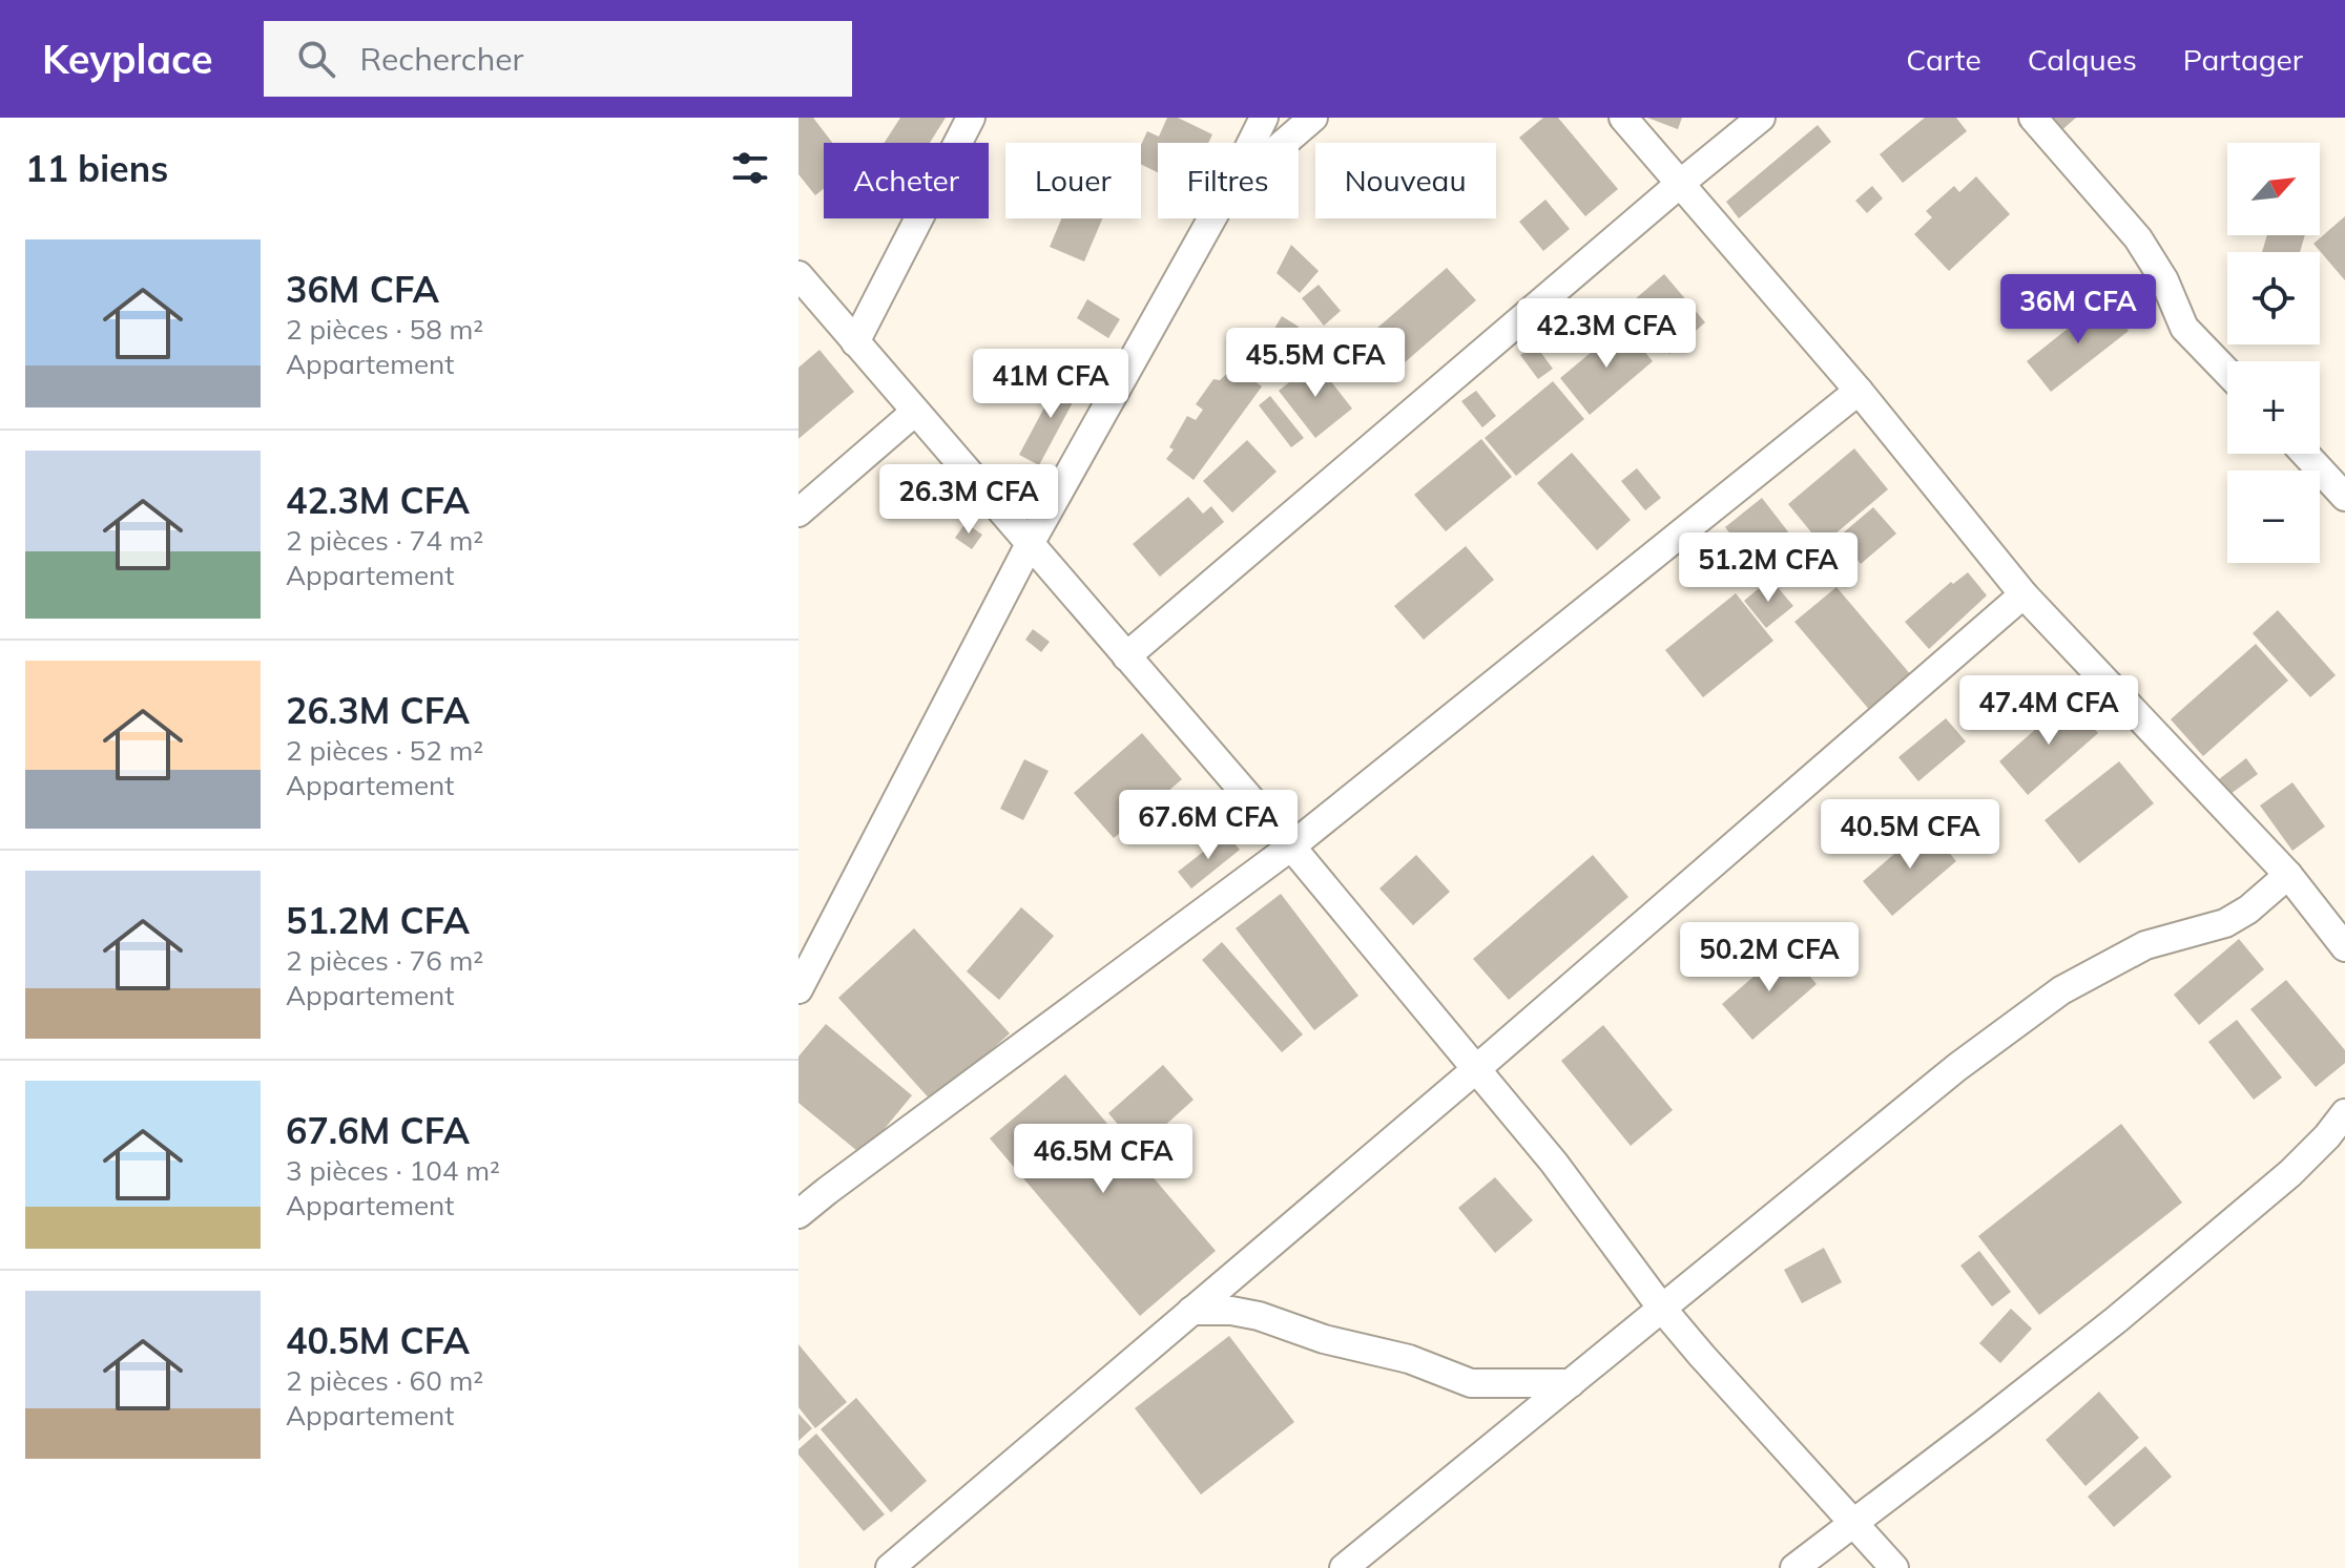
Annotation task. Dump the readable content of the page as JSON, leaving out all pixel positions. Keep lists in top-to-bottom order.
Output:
{
  "north": "top right",
  "page": {
    "header": "Keyplace",
    "search": "Rechercher",
    "nav": ["Carte", "Calques", "Partager"],
    "heading": "11 biens",
    "map_buttons": ["+", "−"],
    "chip": [
      "Acheter",
      "Louer",
      "Filtres",
      "Nouveau"
    ],
    "list": [
      {
        "name": "36M CFA",
        "note": "2 pièces · 58 m² · Appartement"
      },
      {
        "name": "42.3M CFA",
        "note": "2 pièces · 74 m² · Appartement"
      },
      {
        "name": "26.3M CFA",
        "note": "2 pièces · 52 m² · Appartement"
      },
      {
        "name": "51.2M CFA",
        "note": "2 pièces · 76 m² · Appartement"
      },
      {
        "name": "67.6M CFA",
        "note": "3 pièces · 104 m² · Appartement"
      },
      {
        "name": "40.5M CFA",
        "note": "2 pièces · 60 m² · Appartement"
      }
    ],
    "price": [
      "36M CFA",
      "42.3M CFA",
      "45.5M CFA",
      "41M CFA",
      "26.3M CFA",
      "51.2M CFA",
      "47.4M CFA",
      "67.6M CFA",
      "40.5M CFA",
      "50.2M CFA",
      "46.5M CFA"
    ]
  }
}
